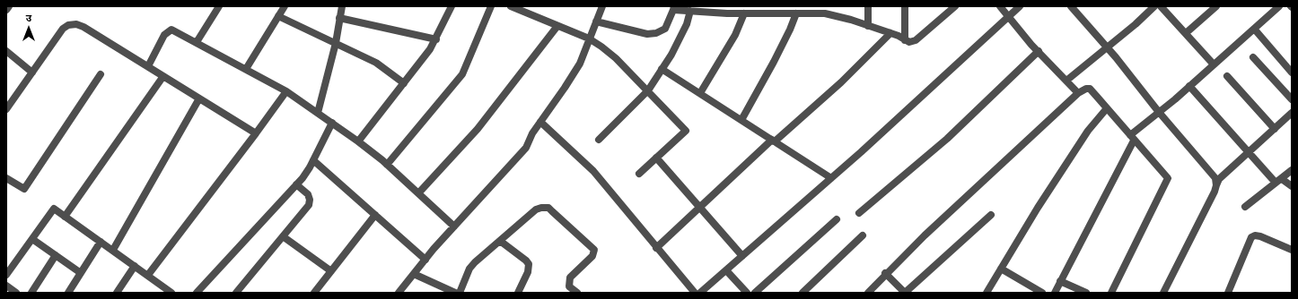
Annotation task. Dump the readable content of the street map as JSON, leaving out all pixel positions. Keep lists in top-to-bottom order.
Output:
{
  "north": "top"
}
